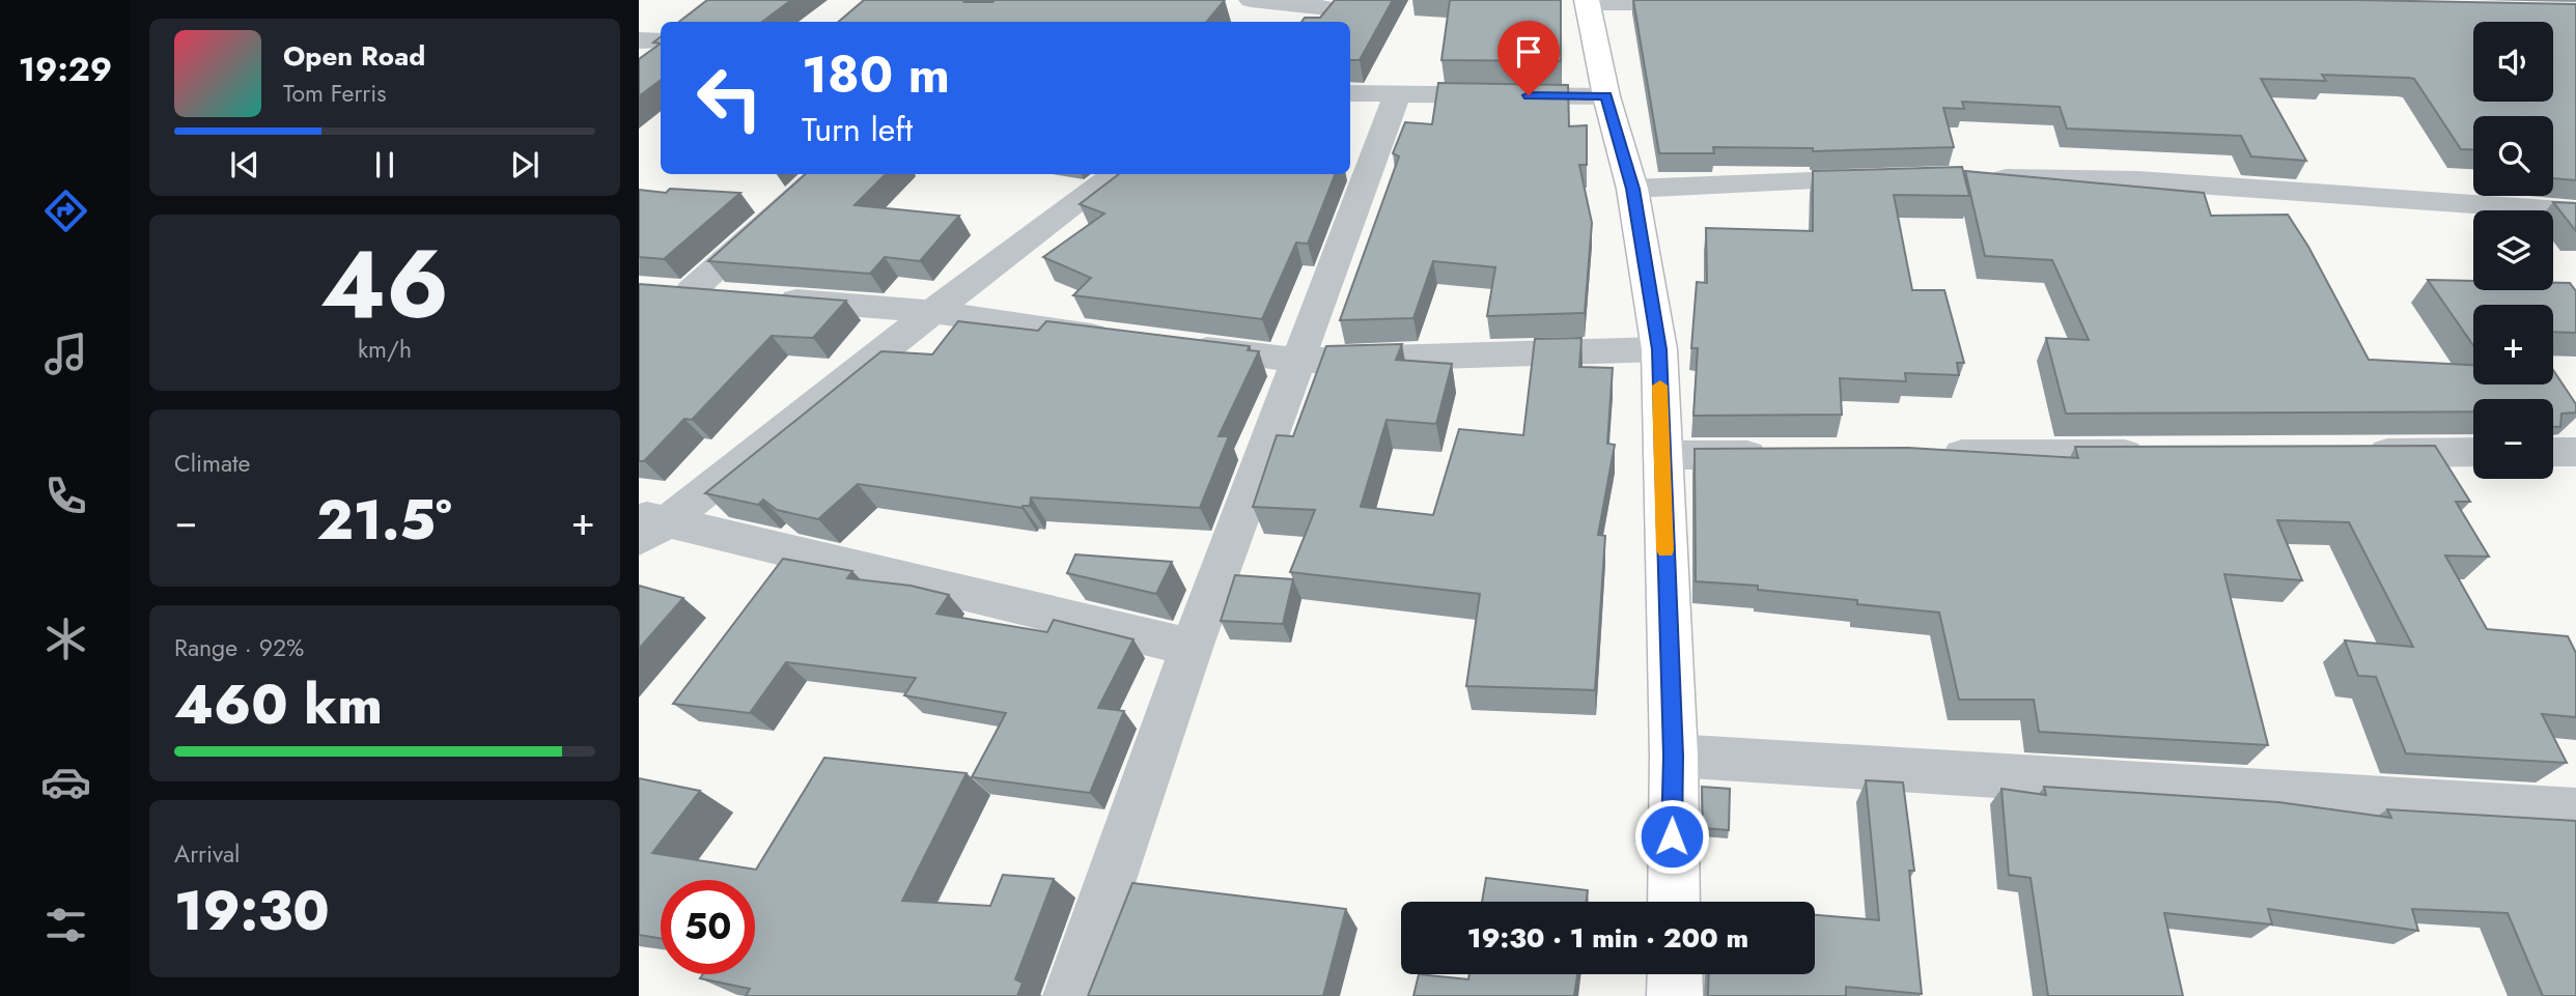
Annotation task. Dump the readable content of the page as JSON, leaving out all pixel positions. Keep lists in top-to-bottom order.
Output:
{
  "page": {
    "tabs": "19:29",
    "map_buttons": ["+", "−"],
    "turn": ["180 m", "Turn left"],
    "song": ["Open Road", "Tom Ferris"],
    "tile": [
      ["46", "km/h"],
      "Climate",
      ["Range · 92%", "460 km"],
      ["Arrival", "19:30"]
    ],
    "heat": ["−", "21.5°", "+"],
    "limit": "50",
    "trip": "19:30 · 1 min · 200 m"
  }
}
